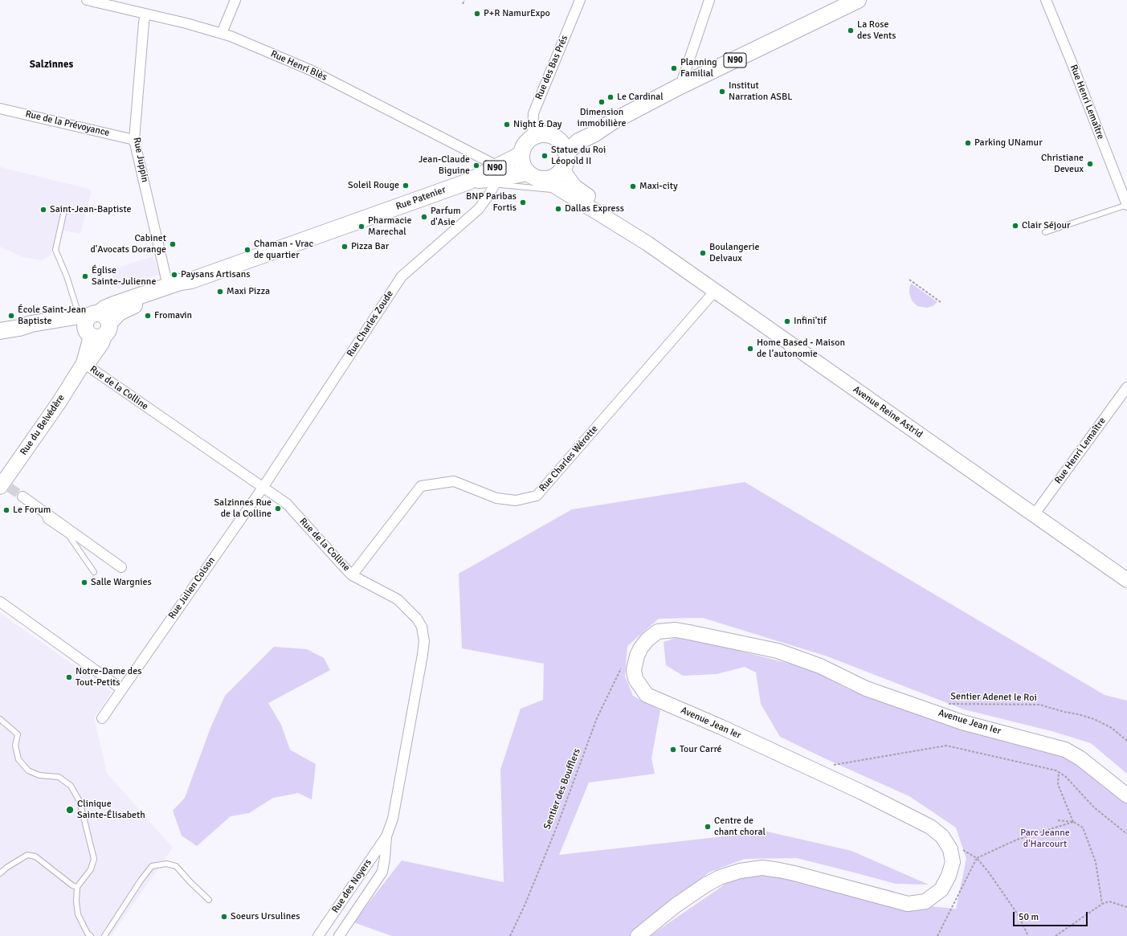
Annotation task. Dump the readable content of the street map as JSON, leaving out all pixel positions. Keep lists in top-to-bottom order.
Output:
{
  "streets": {
    "main road": [
      "N90",
      "Rue Patenier",
      "Avenue Reine Astrid",
      "Rue du Belvédère",
      "Avenue Jean Ier"
    ],
    "street": [
      "Rue Henri Blès",
      "Rue des Bas Prés",
      "Rue Henri Lemaître",
      "Rue de la Prévoyance",
      "Rue Juppin",
      "Rue Charles Zoude",
      "Rue de la Colline",
      "Rue Charles Wérotte",
      "Rue Julien Colson",
      "Rue des Noyers"
    ],
    "path": ["Sentier Adenet le Roi", "Sentier des Boufflers"]
  },
  "crossings": [
    ["N90", "Rue des Bas Prés"],
    ["N90", "Rue Patenier"],
    ["N90", "Avenue Reine Astrid"],
    ["Rue Henri Blès", "Rue Juppin"],
    ["Rue Henri Blès", "Rue Patenier"],
    ["Rue Henri Blès", "Rue Charles Zoude"],
    ["Rue des Bas Prés", "Rue Patenier"],
    ["Rue des Bas Prés", "Avenue Reine Astrid"],
    ["Rue Henri Lemaître", "Avenue Reine Astrid"],
    ["Rue de la Prévoyance", "Rue Juppin"],
    ["Rue Juppin", "Rue Patenier"],
    ["Rue Patenier", "Rue Charles Zoude"],
    ["Rue Patenier", "Avenue Reine Astrid"],
    ["Rue Patenier", "Rue du Belvédère"],
    ["Rue Charles Zoude", "Rue de la Colline"],
    ["Rue Charles Zoude", "Rue Julien Colson"],
    ["Rue de la Colline", "Rue du Belvédère"],
    ["Rue de la Colline", "Rue Charles Wérotte"],
    ["Rue de la Colline", "Rue Julien Colson"],
    ["Rue de la Colline", "Rue des Noyers"],
    ["Avenue Reine Astrid", "Rue Charles Wérotte"],
    ["Sentier Adenet le Roi", "Avenue Jean Ier"]
  ],
  "districts": ["Salzinnes"],
  "parks": ["Parc Jeanne d'Harcourt"],
  "places": [
    "P+R NamurExpo",
    "La Rose des Vents",
    "Planning Familial",
    "Institut Narration ASBL",
    "Le Cardinal",
    "Dimension immobilière",
    "Night & Day",
    "Parking UNamur",
    "Statue du Roi Léopold II",
    "Christiane Deveux",
    "Jean-Claude Biguine",
    "Soleil Rouge",
    "Maxi-city",
    "BNP Paribas Fortis",
    "Dallas Express",
    "Saint-Jean-Baptiste",
    "Parfum d'Asie",
    "Clair Séjour",
    "Pharmacie Marechal",
    "Cabinet d'Avocats Dorange",
    "Pizza Bar",
    "Chaman - Vrac de quartier",
    "Boulangerie Delvaux",
    "Paysans Artisans",
    "Église Sainte-Julienne",
    "Maxi Pizza",
    "École Saint-Jean Baptiste",
    "Fromavin",
    "Infini'tif",
    "Home Based - Maison de l’autonomie",
    "Salzinnes Rue de la Colline",
    "Le Forum",
    "Salle Wargnies",
    "Notre-Dame des Tout-Petits",
    "Tour Carré",
    "Clinique Sainte-Élisabeth",
    "Centre de chant choral",
    "Soeurs Ursulines"
  ],
  "scale_bar": "50 m"
}
